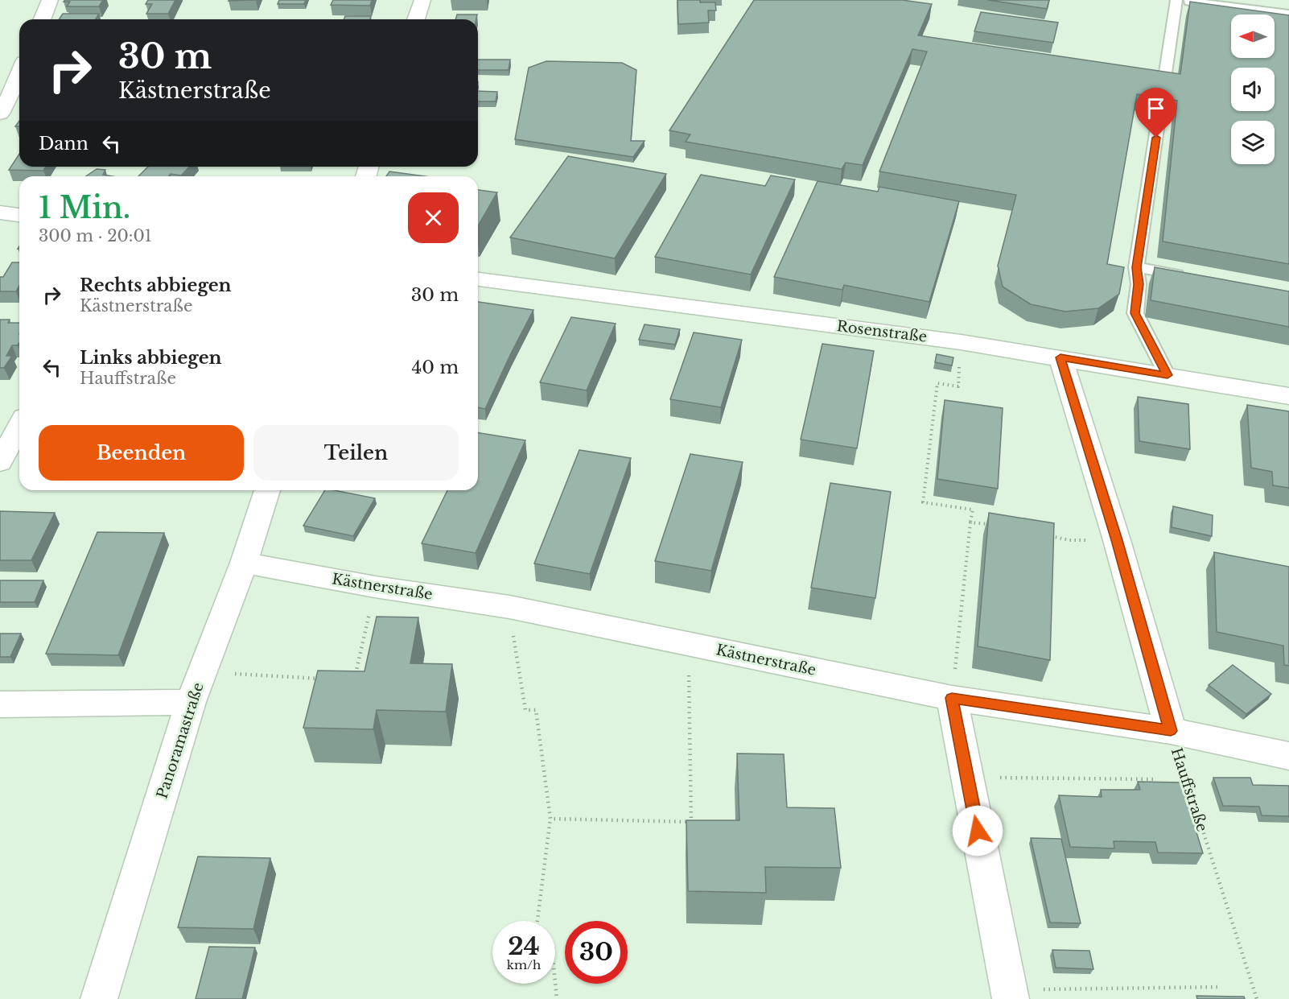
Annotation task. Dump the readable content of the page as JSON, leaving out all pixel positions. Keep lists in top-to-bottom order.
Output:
{
  "streets": {
    "street": [
      "Rosenstraße",
      "Kästnerstraße",
      "Panoramastraße",
      "Hauffstraße"
    ]
  },
  "crossings": [
    ["Rosenstraße", "Hauffstraße"],
    ["Kästnerstraße", "Panoramastraße"],
    ["Kästnerstraße", "Hauffstraße"]
  ],
  "north": "left",
  "page": {
    "turn": ["30 m", "Kästnerstraße"],
    "then": "Dann",
    "heading": ["1 Min.", "300 m · 20:01"],
    "list": [
      {
        "name": "Rechts abbiegen",
        "note": "Kästnerstraße",
        "value": "30 m"
      },
      {
        "name": "Links abbiegen",
        "note": "Hauffstraße",
        "value": "40 m"
      }
    ],
    "buttons": ["Beenden", "Teilen"],
    "speed": "24 km/h",
    "limit": "30"
  }
}
